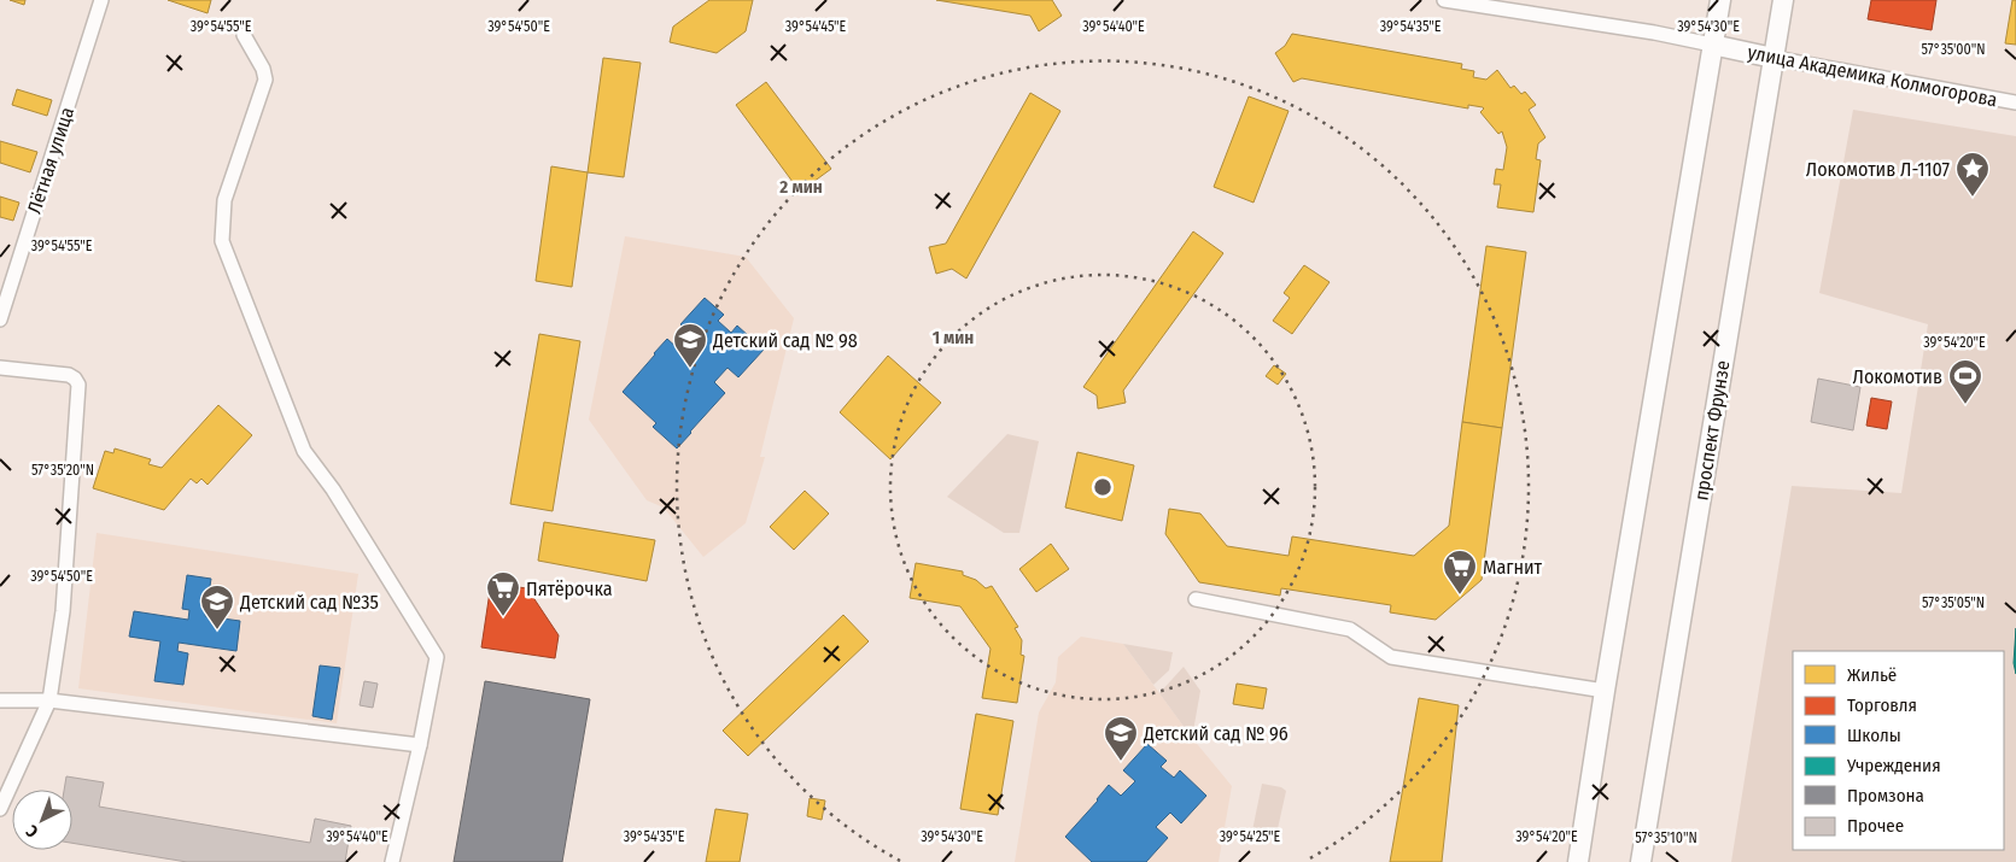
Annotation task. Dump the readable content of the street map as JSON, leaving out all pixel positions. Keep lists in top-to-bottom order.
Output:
{
  "streets": {
    "main road": ["улица Академика Колмогорова", "проспект Фрунзе"],
    "street": ["Лётная улица"]
  },
  "crossings": [
    ["улица Академика Колмогорова", "проспект Фрунзе"]
  ],
  "places": {
    "place": ["Локомотив Л-1107"],
    "school or university": ["Детский сад № 98", "Детский сад №35", "Детский сад № 96"],
    "sports": ["Локомотив"],
    "supermarket": ["Магнит", "Пятёрочка"]
  },
  "legend": [
    "Жильё",
    "Торговля",
    "Школы",
    "Учреждения",
    "Промзона",
    "Прочее"
  ],
  "north": "bottom left",
  "coordinates": [
    "39°54'55\"E",
    "39°54'50\"E",
    "39°54'35\"E",
    "39°54'30\"E",
    "39°54'45\"E",
    "39°54'40\"E",
    "57°35'00\"N",
    "39°54'20\"E",
    "57°35'20\"N",
    "57°35'05\"N",
    "39°54'25\"E",
    "57°35'10\"N"
  ],
  "rings": ["2 мин", "1 мин"]
}
